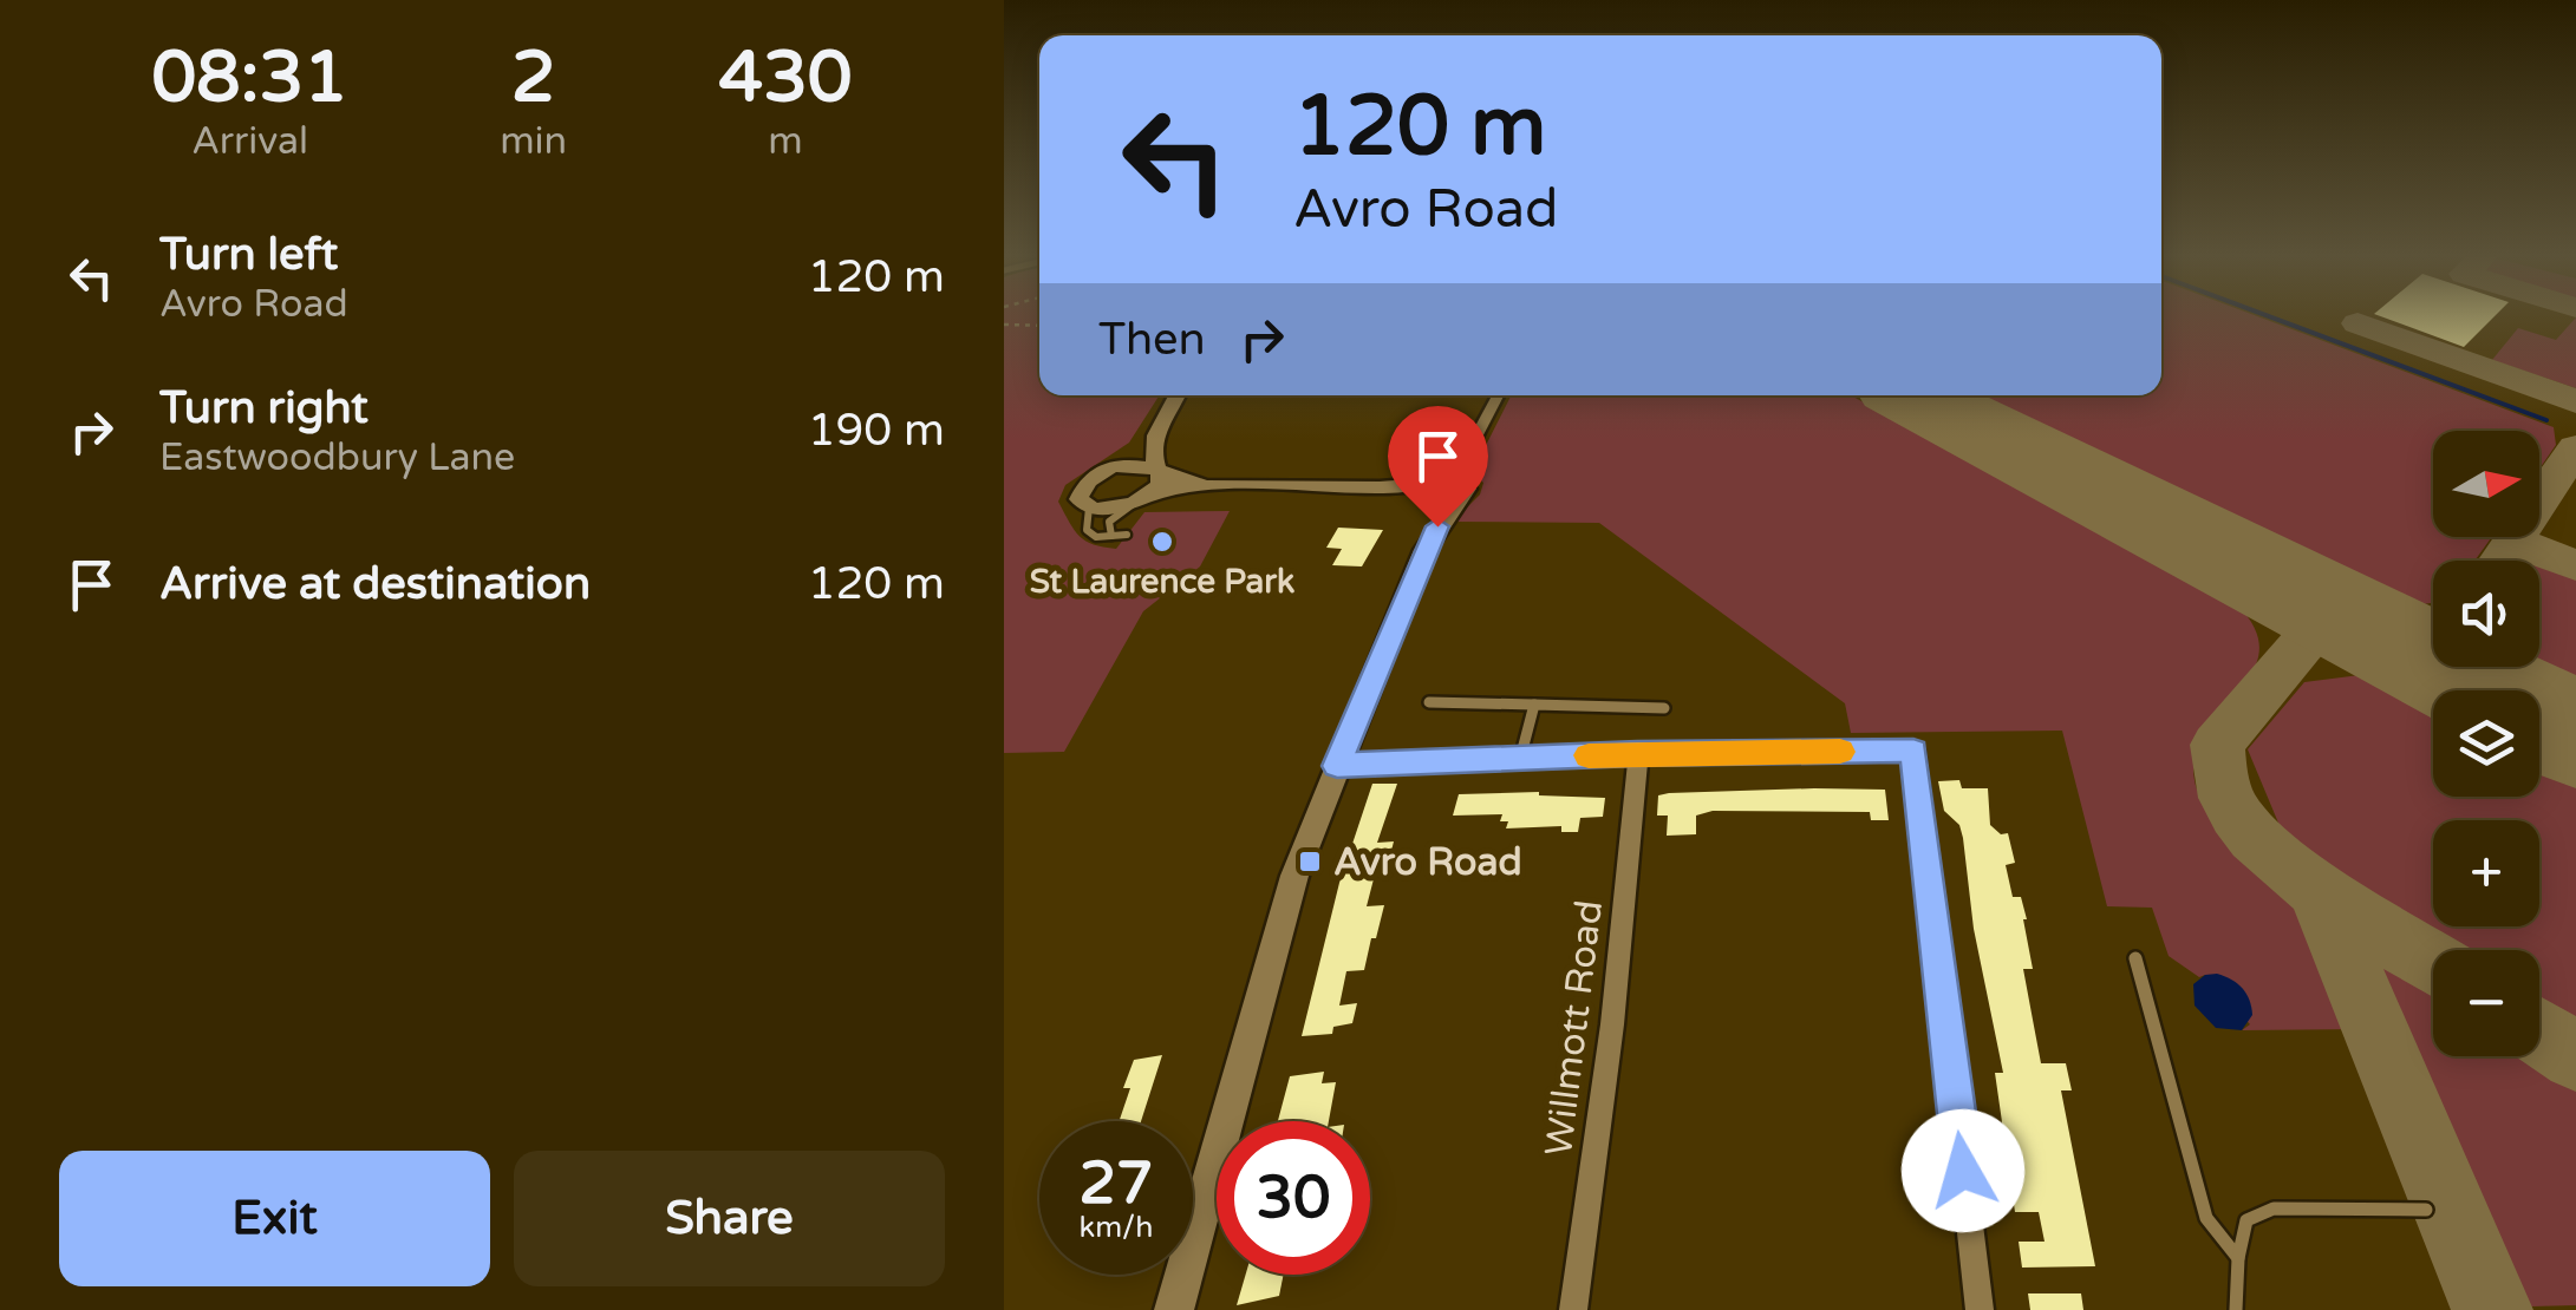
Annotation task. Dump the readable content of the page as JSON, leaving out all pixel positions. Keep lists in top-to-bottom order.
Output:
{
  "streets": {
    "street": ["Willmott Road"]
  },
  "places": {
    "other": ["St Laurence Park"],
    "transit": ["Avro Road"]
  },
  "north": "right",
  "page": {
    "eta": [
      "08:31",
      "Arrival",
      "2",
      "min",
      "430",
      "m"
    ],
    "turn": ["120 m", "Avro Road"],
    "list": [
      {
        "name": "Turn left",
        "note": "Avro Road",
        "value": "120 m"
      },
      {
        "name": "Turn right",
        "note": "Eastwoodbury Lane",
        "value": "190 m"
      },
      {
        "name": "Arrive at destination",
        "value": "120 m"
      }
    ],
    "then": "Then",
    "map_buttons": ["+", "−"],
    "speed": "27 km/h",
    "limit": "30",
    "buttons": ["Exit", "Share"]
  }
}
